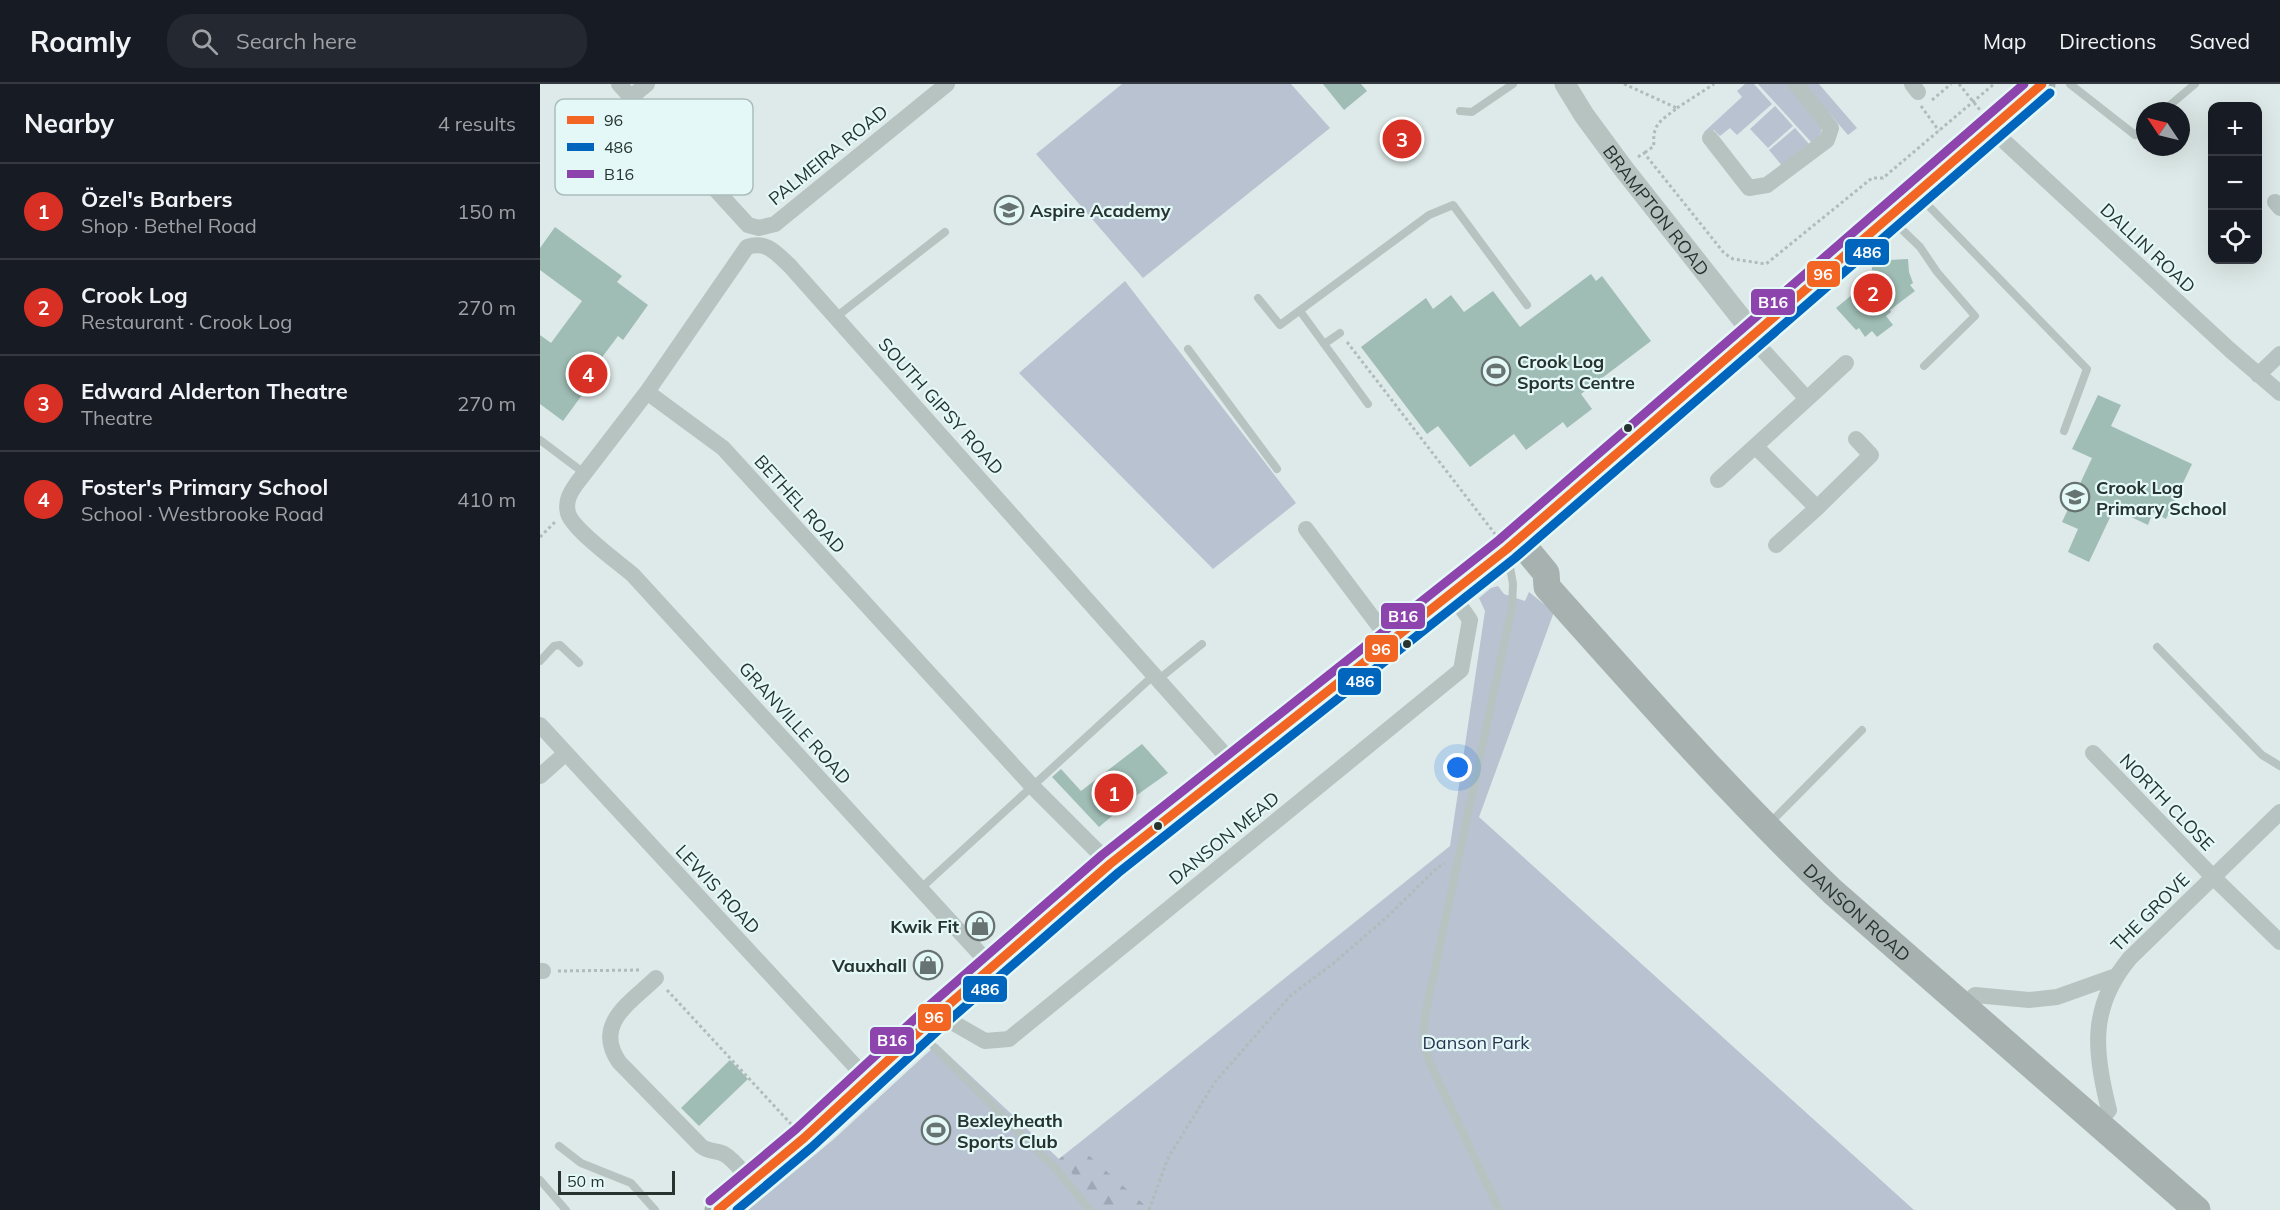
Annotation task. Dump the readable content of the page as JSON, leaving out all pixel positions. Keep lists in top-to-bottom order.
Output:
{
  "streets": {
    "main road": ["DANSON ROAD"],
    "street": [
      "PALMEIRA ROAD",
      "BRAMPTON ROAD",
      "DALLIN ROAD",
      "SOUTH GIPSY ROAD",
      "BETHEL ROAD",
      "GRANVILLE ROAD",
      "NORTH CLOSE",
      "DANSON MEAD",
      "LEWIS ROAD",
      "THE GROVE"
    ]
  },
  "crossings": [
    ["PALMEIRA ROAD", "SOUTH GIPSY ROAD"],
    ["PALMEIRA ROAD", "BETHEL ROAD"],
    ["PALMEIRA ROAD", "GRANVILLE ROAD"],
    ["NORTH CLOSE", "THE GROVE"],
    ["THE GROVE", "DANSON ROAD"]
  ],
  "parks": ["Danson Park"],
  "places": {
    "school or university": ["Aspire Academy", "Crook Log Primary School"],
    "sports": ["Crook Log Sports Centre", "Bexleyheath Sports Club"],
    "shop": ["Kwik Fit", "Vauxhall"]
  },
  "lines": ["transit line 96", "transit line B16", "transit line 486"],
  "legend": ["96", "486", "B16"],
  "scale_bar": "50 m",
  "north": "top left",
  "page": {
    "header": "Roamly",
    "search": "Search here",
    "nav": ["Map", "Directions", "Saved"],
    "heading": ["Nearby", "4 results"],
    "map_buttons": ["+", "−"],
    "pins": [
      "3",
      "2",
      "4",
      "1"
    ],
    "list": [
      {
        "mark": "1",
        "name": "Özel's Barbers",
        "note": "Shop · Bethel Road",
        "value": "150 m"
      },
      {
        "mark": "2",
        "name": "Crook Log",
        "note": "Restaurant · Crook Log",
        "value": "270 m"
      },
      {
        "mark": "3",
        "name": "Edward Alderton Theatre",
        "note": "Theatre",
        "value": "270 m"
      },
      {
        "mark": "4",
        "name": "Foster's Primary School",
        "note": "School · Westbrooke Road",
        "value": "410 m"
      }
    ],
    "scale": "50 m"
  }
}
